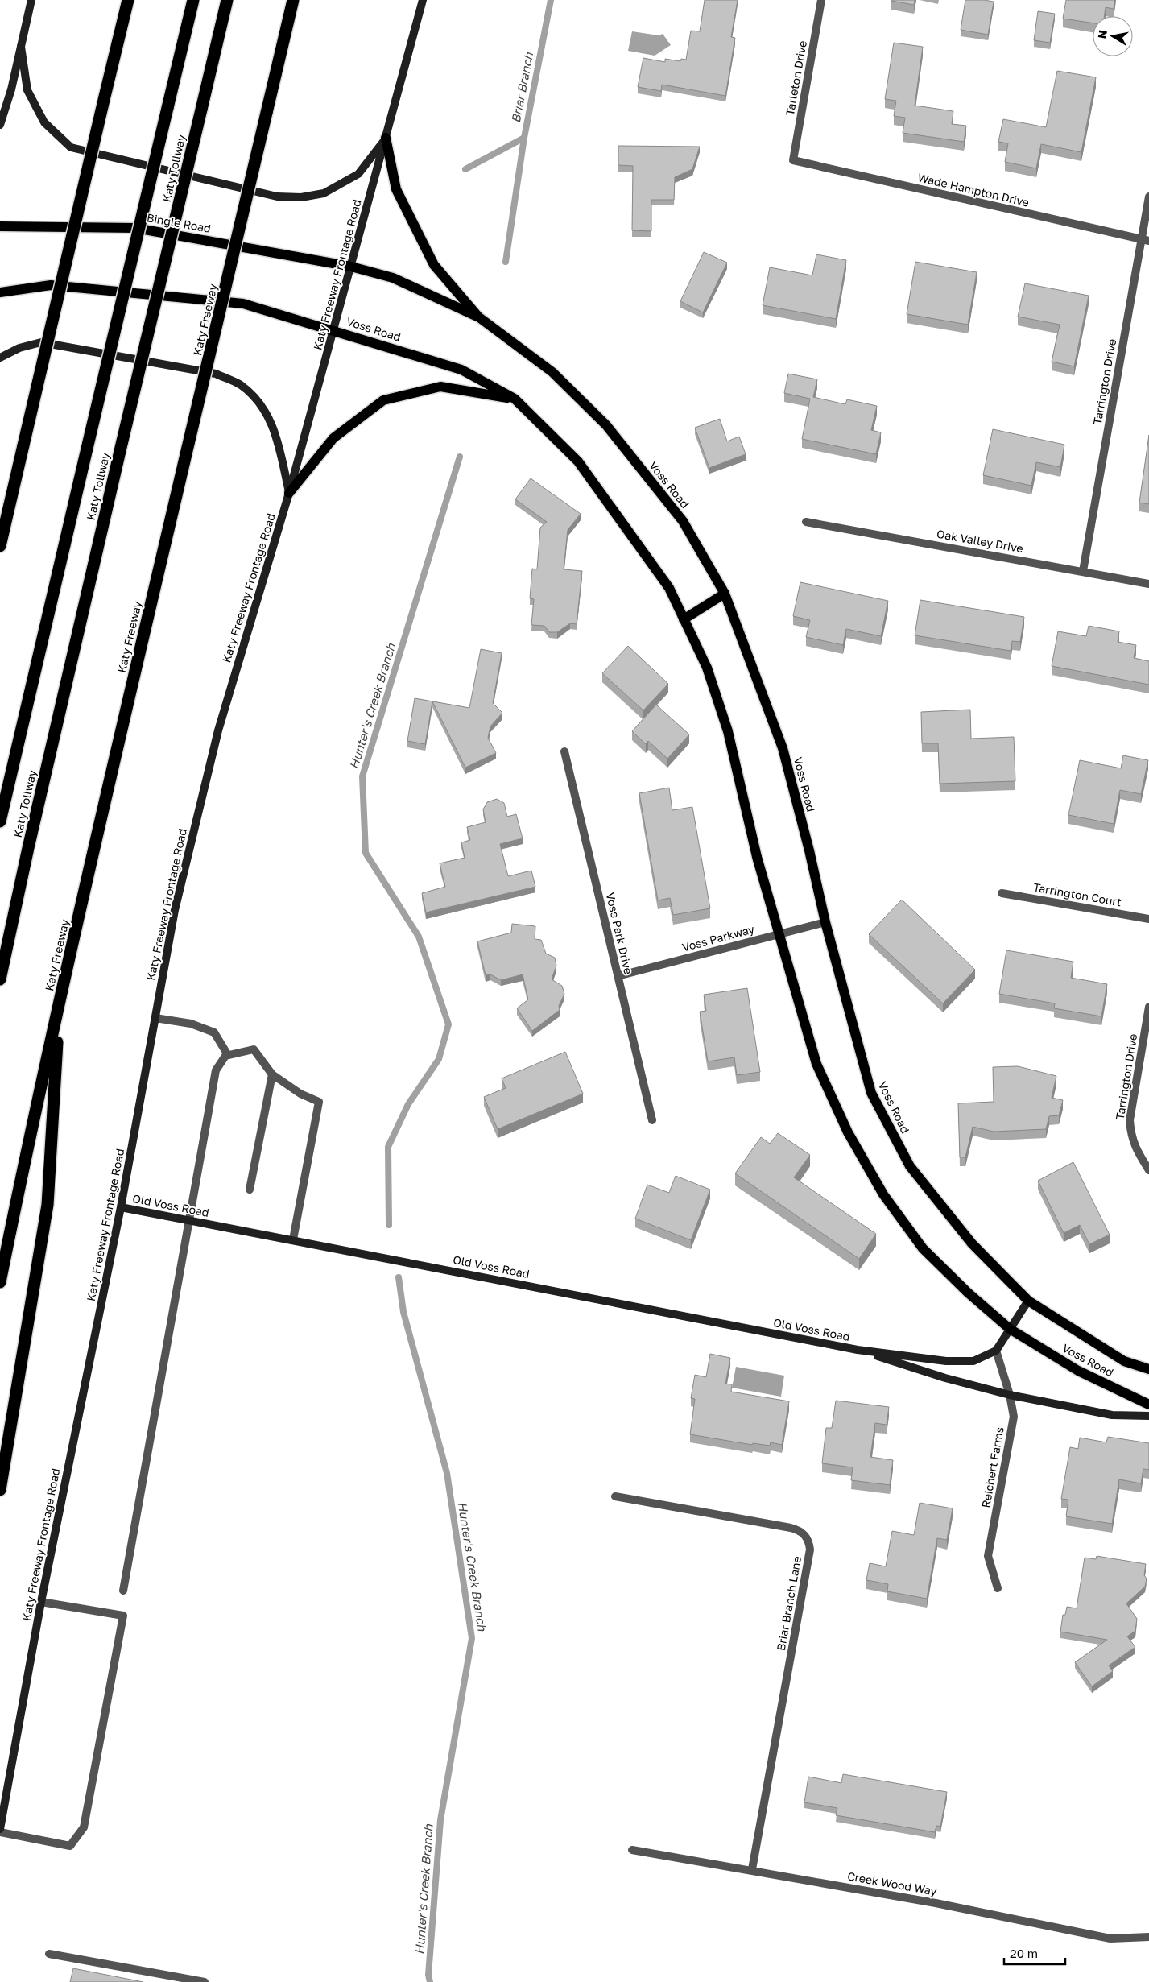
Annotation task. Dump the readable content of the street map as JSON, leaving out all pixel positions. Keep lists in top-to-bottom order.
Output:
{
  "streets": {
    "highway": ["Katy Tollway", "Katy Freeway"],
    "main road": [
      "Bingle Road",
      "Katy Freeway Frontage Road",
      "Voss Road",
      "Old Voss Road"
    ],
    "street": [
      "Tarleton Drive",
      "Wade Hampton Drive",
      "Tarrington Drive",
      "Oak Valley Drive",
      "Tarrington Court",
      "Voss Park Drive",
      "Voss Parkway",
      "Reichert Farms",
      "Briar Branch Lane",
      "Creek Wood Way"
    ]
  },
  "crossings": [
    ["Tarleton Drive", "Wade Hampton Drive"],
    ["Wade Hampton Drive", "Tarrington Drive"],
    ["Bingle Road", "Katy Freeway Frontage Road"],
    ["Bingle Road", "Voss Road"],
    ["Katy Freeway Frontage Road", "Voss Road"],
    ["Katy Freeway Frontage Road", "Old Voss Road"],
    ["Voss Road", "Voss Parkway"],
    ["Tarrington Drive", "Oak Valley Drive"],
    ["Voss Park Drive", "Voss Parkway"],
    ["Old Voss Road", "Reichert Farms"],
    ["Briar Branch Lane", "Creek Wood Way"]
  ],
  "water": ["Briar Branch", "Hunter's Creek Branch"],
  "scale_bar": "20 m",
  "north": "left"
}
